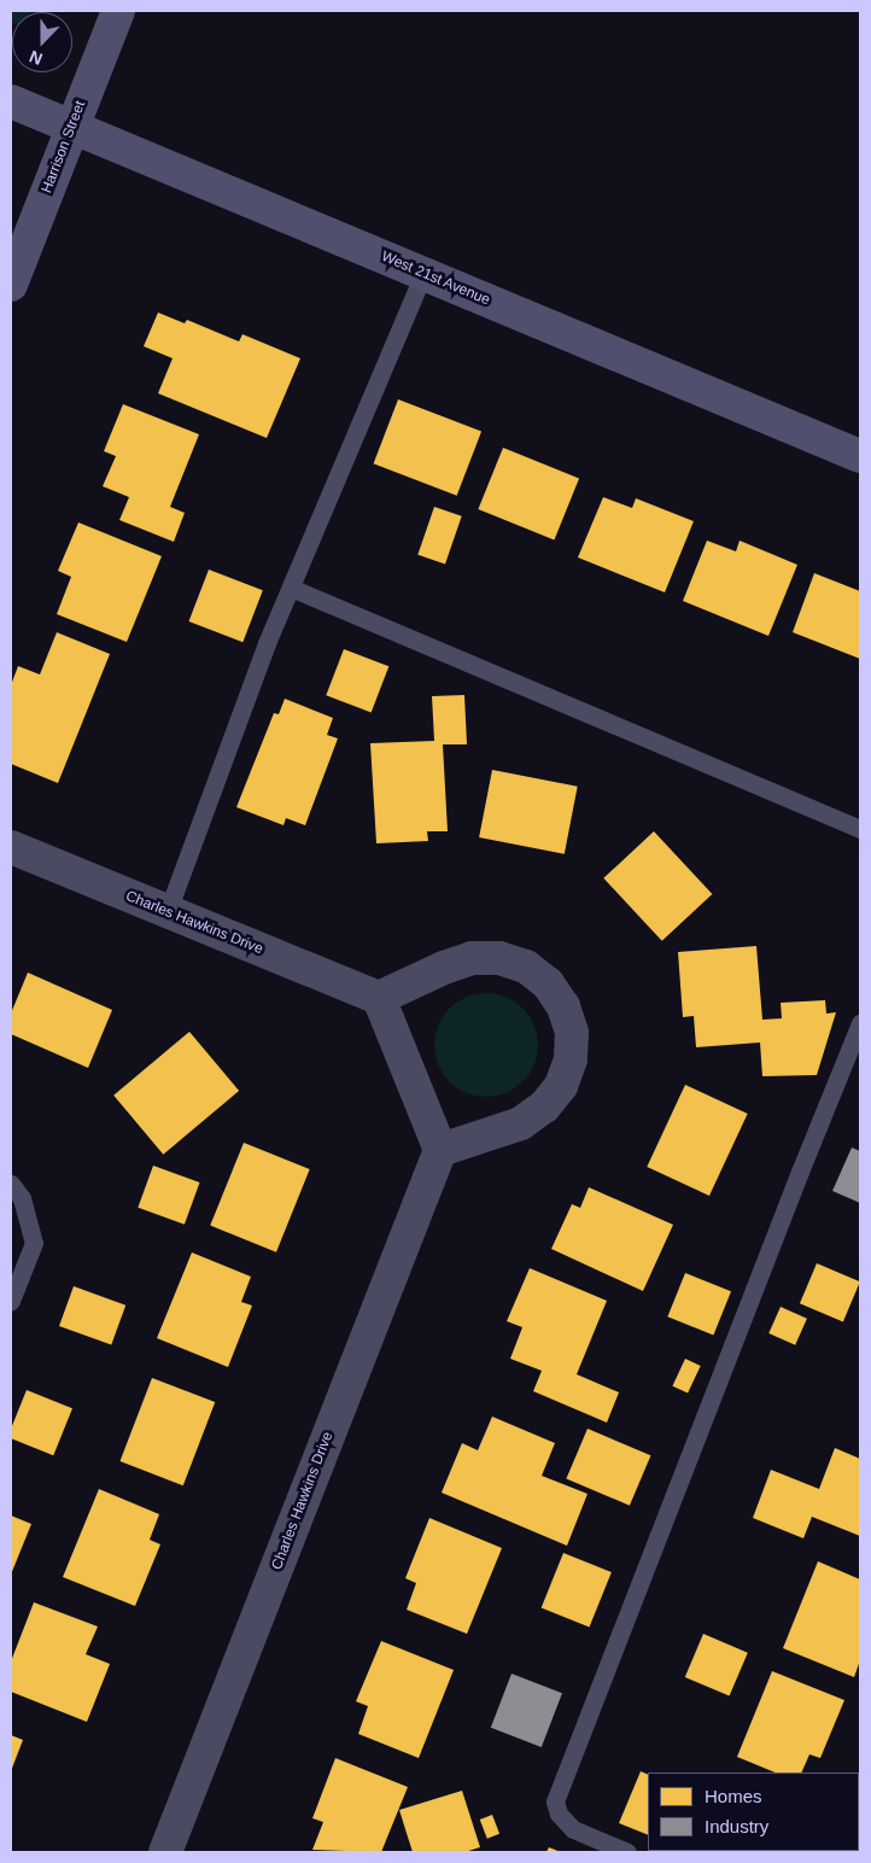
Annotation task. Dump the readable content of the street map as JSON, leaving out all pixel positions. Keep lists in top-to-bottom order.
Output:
{
  "streets": {
    "street": ["Harrison Street", "West 21st Avenue", "Charles Hawkins Drive"]
  },
  "crossings": [
    ["Harrison Street", "West 21st Avenue"]
  ],
  "legend": ["Homes", "Industry"],
  "north": "bottom"
}
